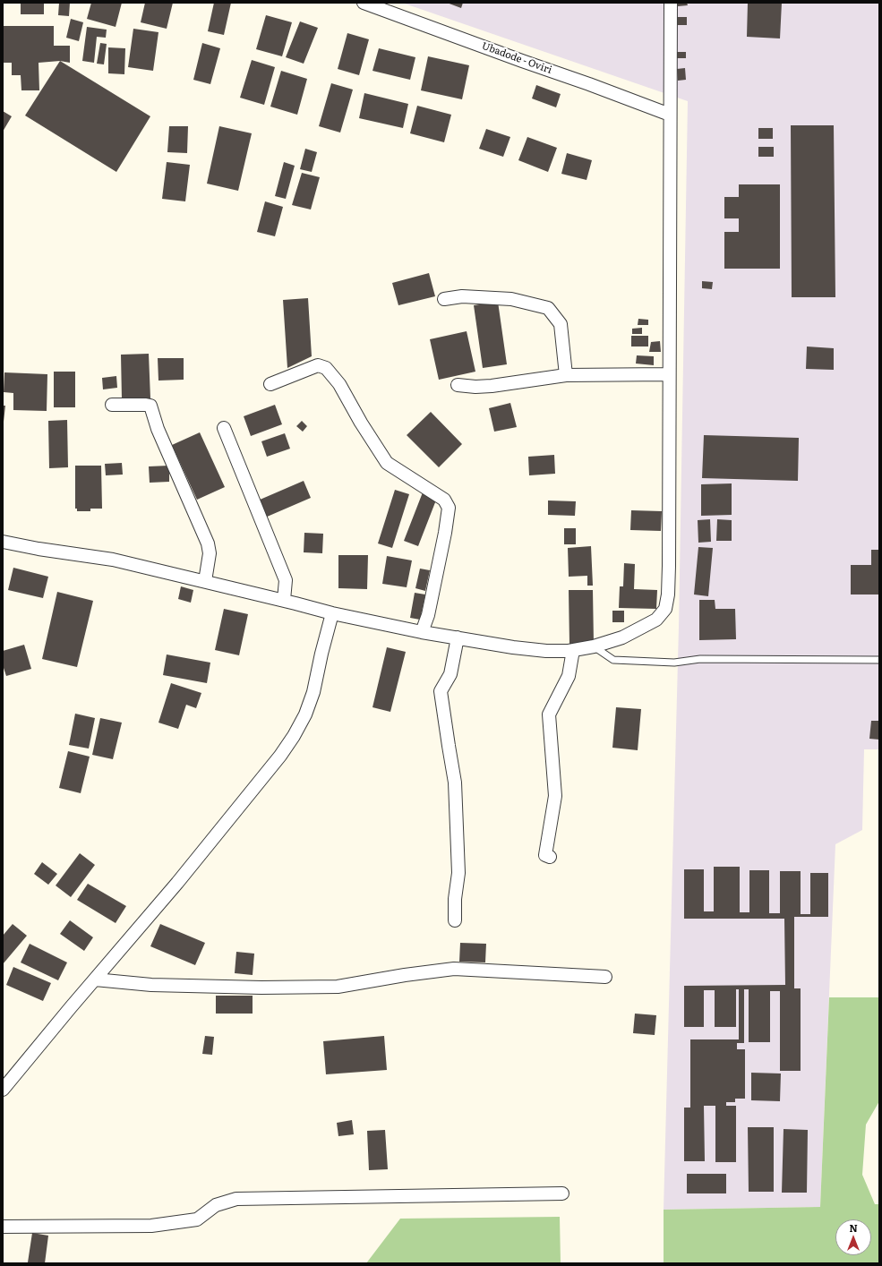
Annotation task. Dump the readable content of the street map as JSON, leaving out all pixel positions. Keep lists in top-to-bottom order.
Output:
{
  "streets": {
    "street": ["Ubadode - Oviri"]
  },
  "north": "top"
}
